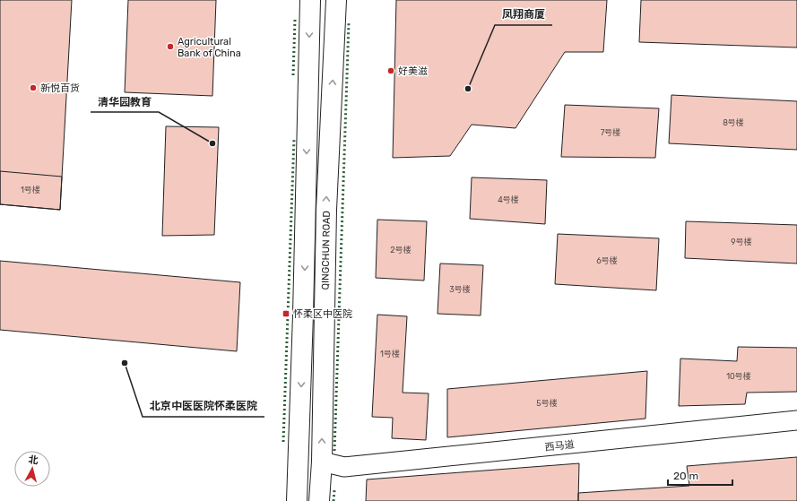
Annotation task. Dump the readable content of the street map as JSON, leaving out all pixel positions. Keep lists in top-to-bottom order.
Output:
{
  "streets": {
    "main road": ["QINGCHUN ROAD"],
    "street": ["西马道"]
  },
  "crossings": [
    ["QINGCHUN ROAD", "西马道"]
  ],
  "places": {
    "other": [
      "Agricultural Bank of China",
      "好美滋",
      "新悦百货",
      "凤翔商厦",
      "清华园教育",
      "北京中医医院怀柔医院"
    ],
    "transit": ["怀柔区中医院"]
  },
  "house_numbers": [
    "8号楼",
    "7号楼",
    "1号楼",
    "4号楼",
    "9号楼",
    "2号楼",
    "6号楼",
    "3号楼",
    "1号楼",
    "10号楼",
    "5号楼"
  ],
  "scale_bar": "20 m",
  "north": "top"
}
